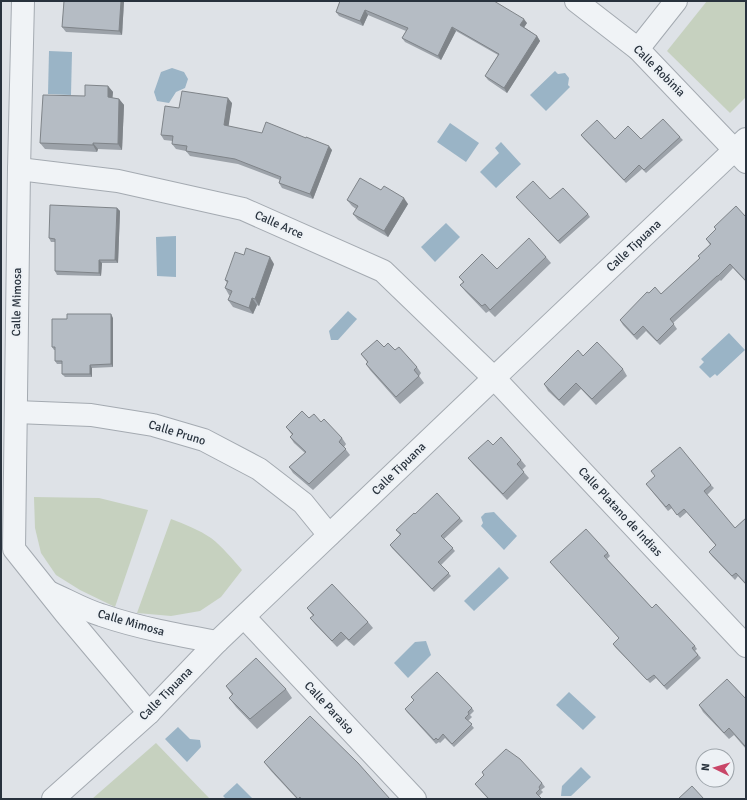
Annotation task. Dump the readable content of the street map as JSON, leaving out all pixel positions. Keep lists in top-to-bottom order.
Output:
{
  "streets": {
    "street": [
      "Calle Robinia",
      "Calle Arce",
      "Calle Tipuana",
      "Calle Mimosa",
      "Calle Pruno",
      "Calle Platano de Indias",
      "Calle Paraiso"
    ]
  },
  "crossings": [
    ["Calle Robinia", "Calle Tipuana"],
    ["Calle Arce", "Calle Tipuana"],
    ["Calle Arce", "Calle Mimosa"],
    ["Calle Arce", "Calle Platano de Indias"],
    ["Calle Tipuana", "Calle Mimosa"],
    ["Calle Tipuana", "Calle Pruno"],
    ["Calle Tipuana", "Calle Platano de Indias"],
    ["Calle Tipuana", "Calle Paraiso"],
    ["Calle Mimosa", "Calle Pruno"]
  ],
  "north": "left"
}
